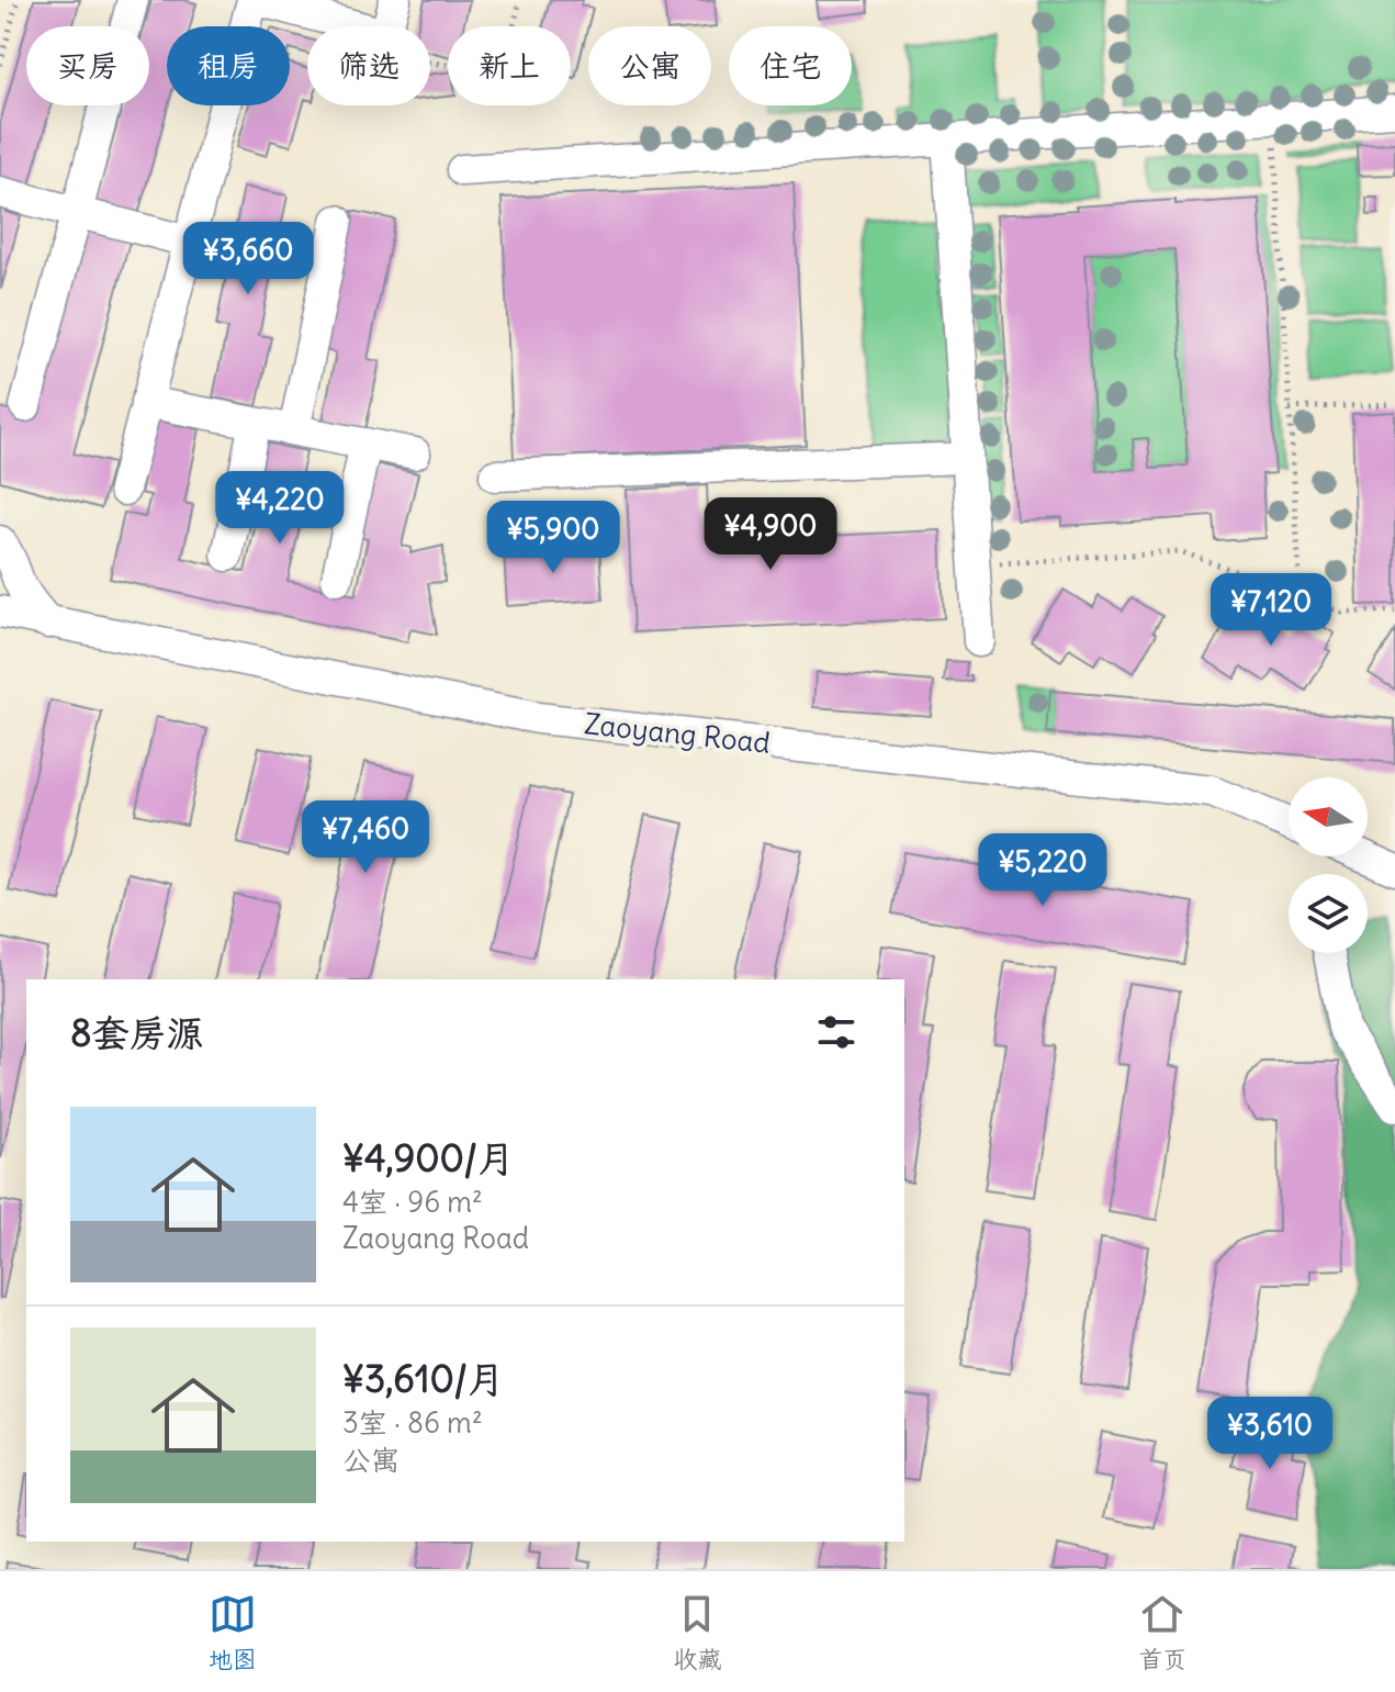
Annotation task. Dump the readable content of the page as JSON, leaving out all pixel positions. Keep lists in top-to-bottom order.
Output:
{
  "streets": {
    "street": ["Zaoyang Road"]
  },
  "north": "left",
  "page": {
    "chip": [
      "买房",
      "租房",
      "筛选",
      "新上",
      "公寓",
      "住宅"
    ],
    "price": [
      "¥3,660",
      "¥4,220",
      "¥4,900",
      "¥5,900",
      "¥7,120",
      "¥7,460",
      "¥5,220",
      "¥3,610"
    ],
    "heading": "8套房源",
    "list": [
      {
        "name": "¥4,900/月",
        "note": "4室 · 96 m² · Zaoyang Road"
      },
      {
        "name": "¥3,610/月",
        "note": "3室 · 86 m² · 公寓"
      }
    ],
    "tabs": ["地图", "收藏", "首页"]
  }
}
